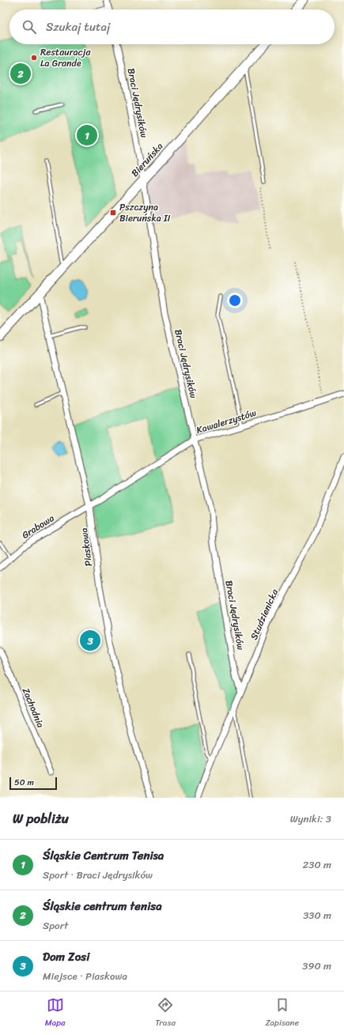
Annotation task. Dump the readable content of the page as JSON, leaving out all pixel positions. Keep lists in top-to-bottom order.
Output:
{
  "streets": {
    "main road": ["Bieruńska"],
    "street": [
      "Braci Jędrysików",
      "Kawalerzystów",
      "Grabowa",
      "Piaskowa",
      "Studzienicka",
      "Zachodnia"
    ]
  },
  "crossings": [
    ["Braci Jędrysików", "Bieruńska"],
    ["Braci Jędrysików", "Kawalerzystów"],
    ["Braci Jędrysików", "Studzienicka"],
    ["Bieruńska", "Piaskowa"],
    ["Kawalerzystów", "Grabowa"],
    ["Kawalerzystów", "Piaskowa"],
    ["Grabowa", "Piaskowa"]
  ],
  "places": {
    "other": ["Restauracja La Grande"],
    "transit": ["Pszczyna Bieruńska II"]
  },
  "scale_bar": "50 m",
  "page": {
    "search": "Szukaj tutaj",
    "pins": ["2", "1", "3"],
    "scale": "50 m",
    "heading": ["W pobliżu", "Wyniki: 3"],
    "list": [
      {
        "mark": "1",
        "name": "Śląskie Centrum Tenisa",
        "note": "Sport · Braci Jędrysików",
        "value": "230 m"
      },
      {
        "mark": "2",
        "name": "Śląskie centrum tenisa",
        "note": "Sport",
        "value": "330 m"
      },
      {
        "mark": "3",
        "name": "Dom Zosi",
        "note": "Miejsce · Piaskowa",
        "value": "390 m"
      }
    ],
    "nav": ["Mapa", "Trasa", "Zapisane"]
  }
}
